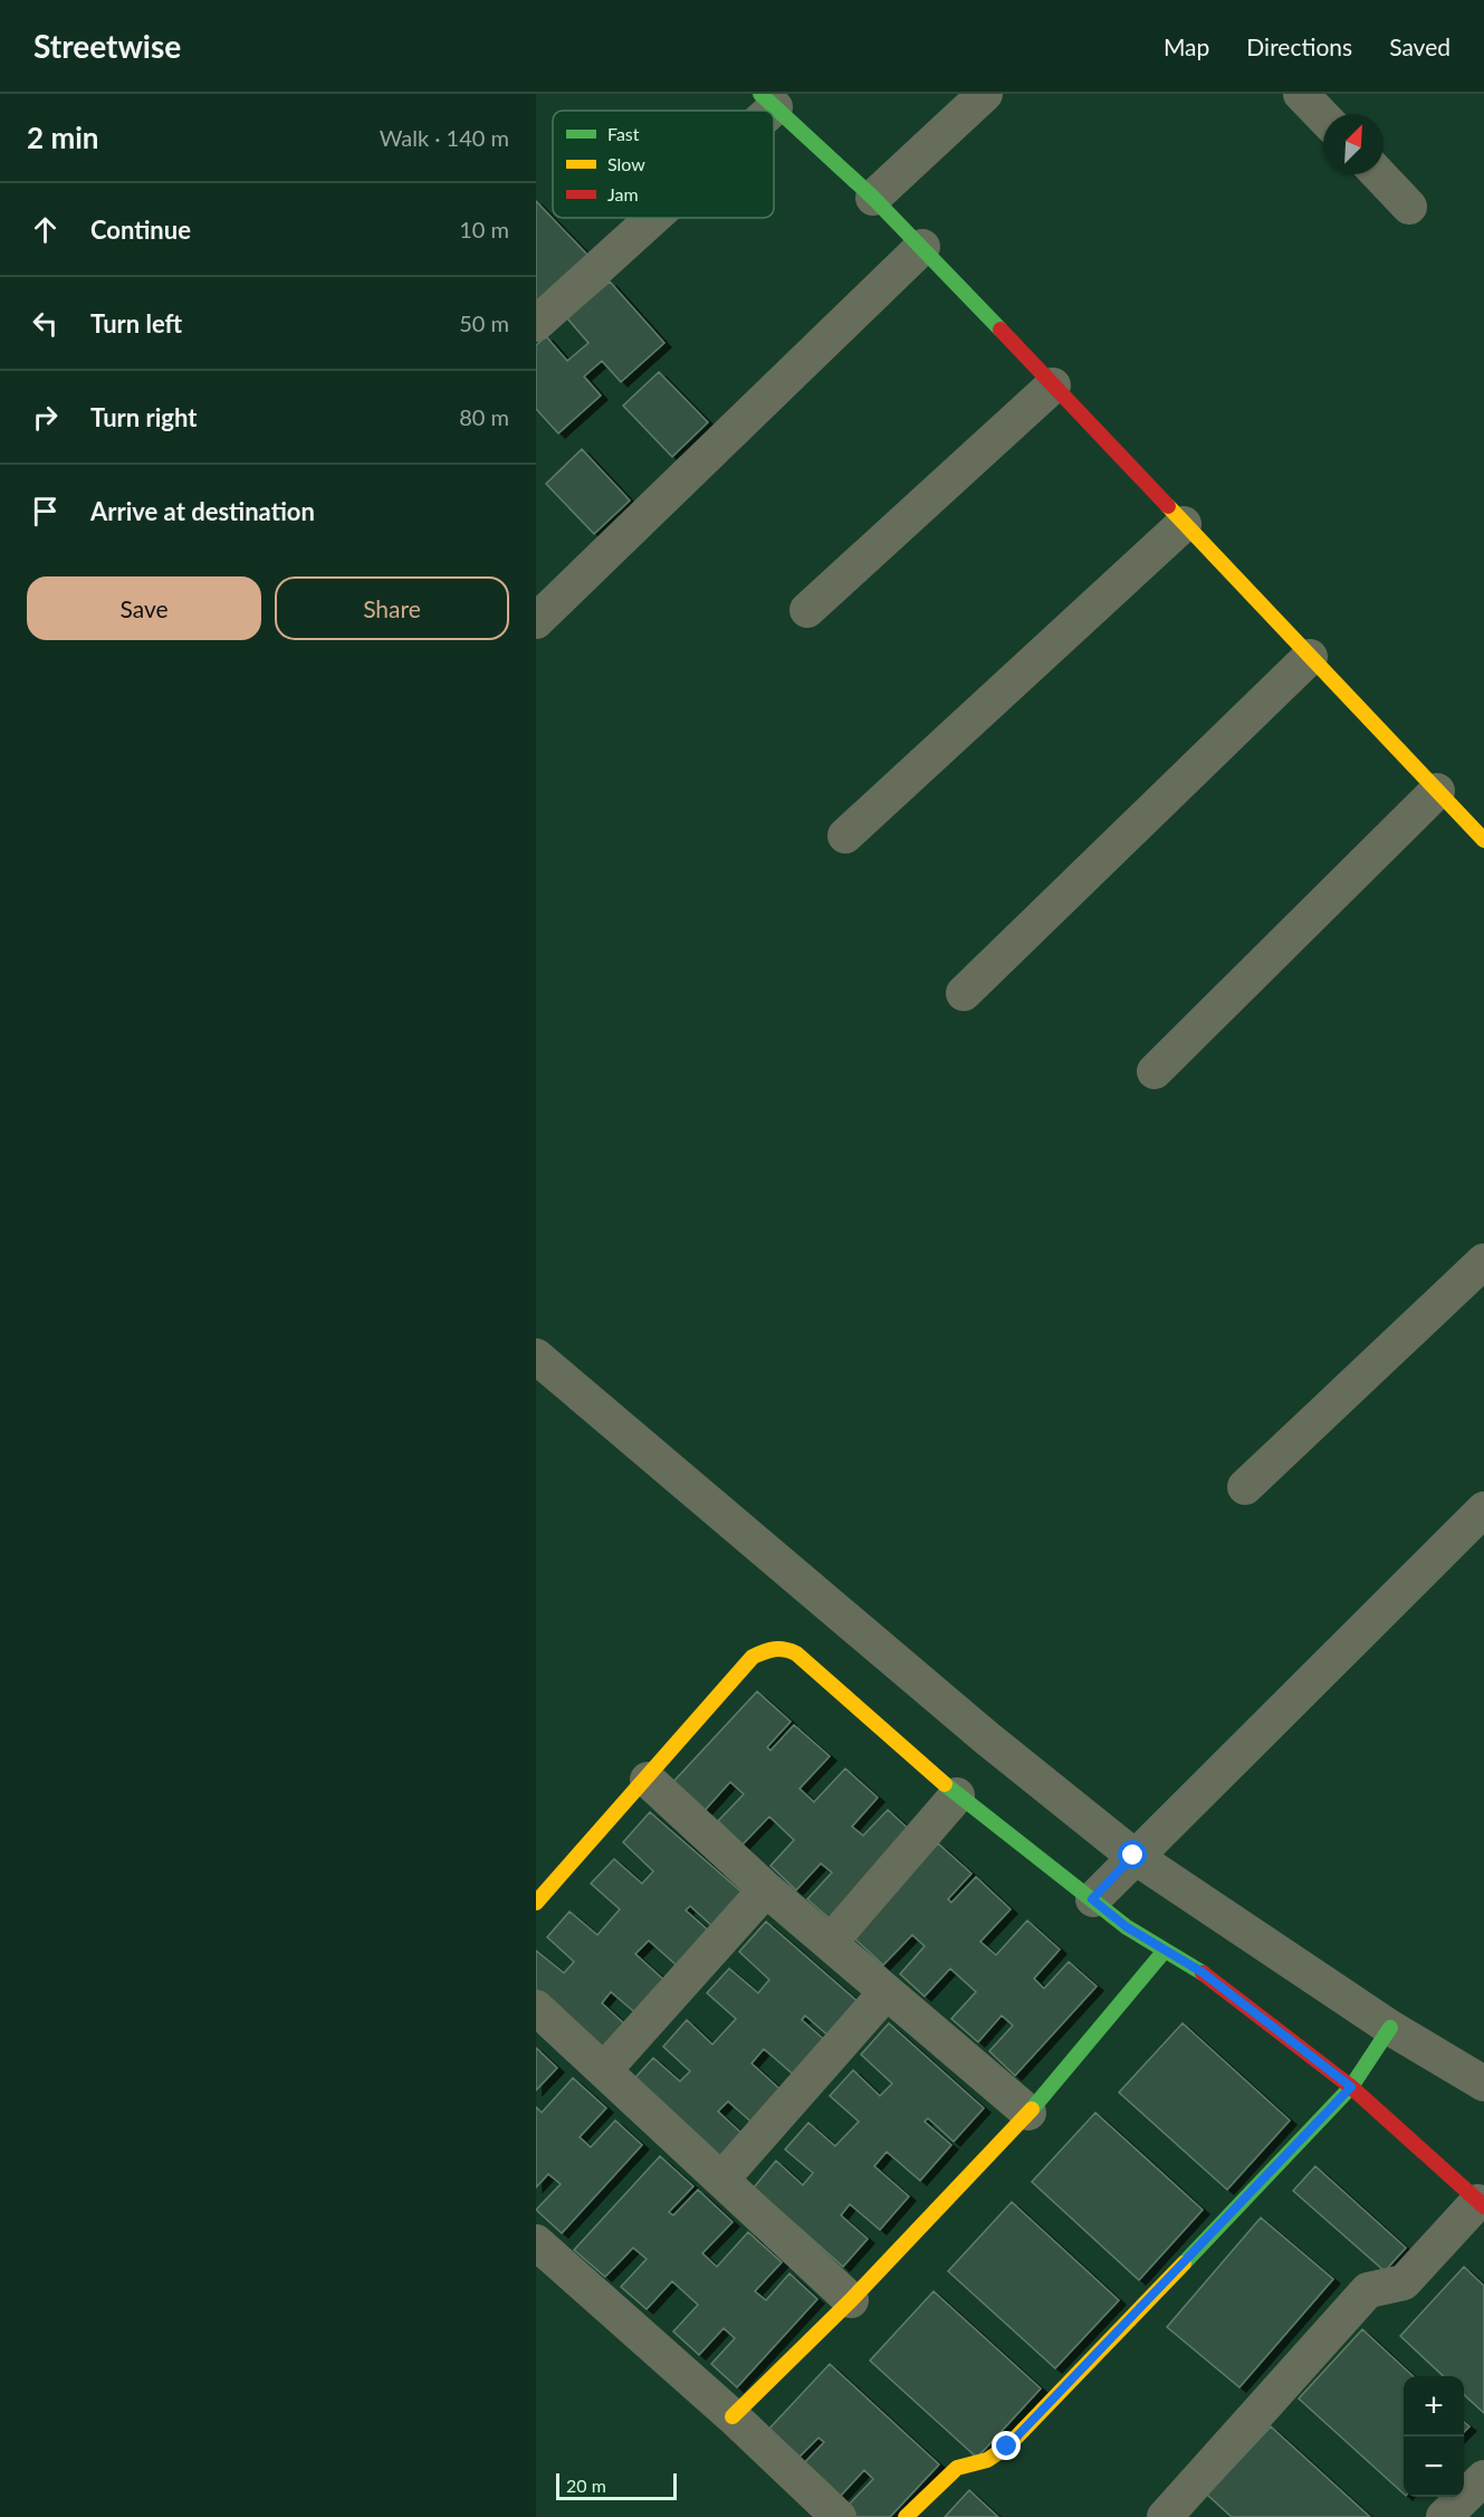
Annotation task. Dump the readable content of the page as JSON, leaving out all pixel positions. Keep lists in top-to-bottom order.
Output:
{
  "legend": ["Fast", "Slow", "Jam"],
  "scale_bar": "20 m",
  "north": "top right",
  "page": {
    "header": "Streetwise",
    "nav": ["Map", "Directions", "Saved"],
    "heading": ["2 min", "Walk · 140 m"],
    "list": [
      ["Continue", "10 m"],
      ["Turn left", "50 m"],
      ["Turn right", "80 m"],
      "Arrive at destination"
    ],
    "buttons": ["Save", "Share"],
    "map_buttons": ["+", "−"],
    "scale": "20 m"
  }
}
